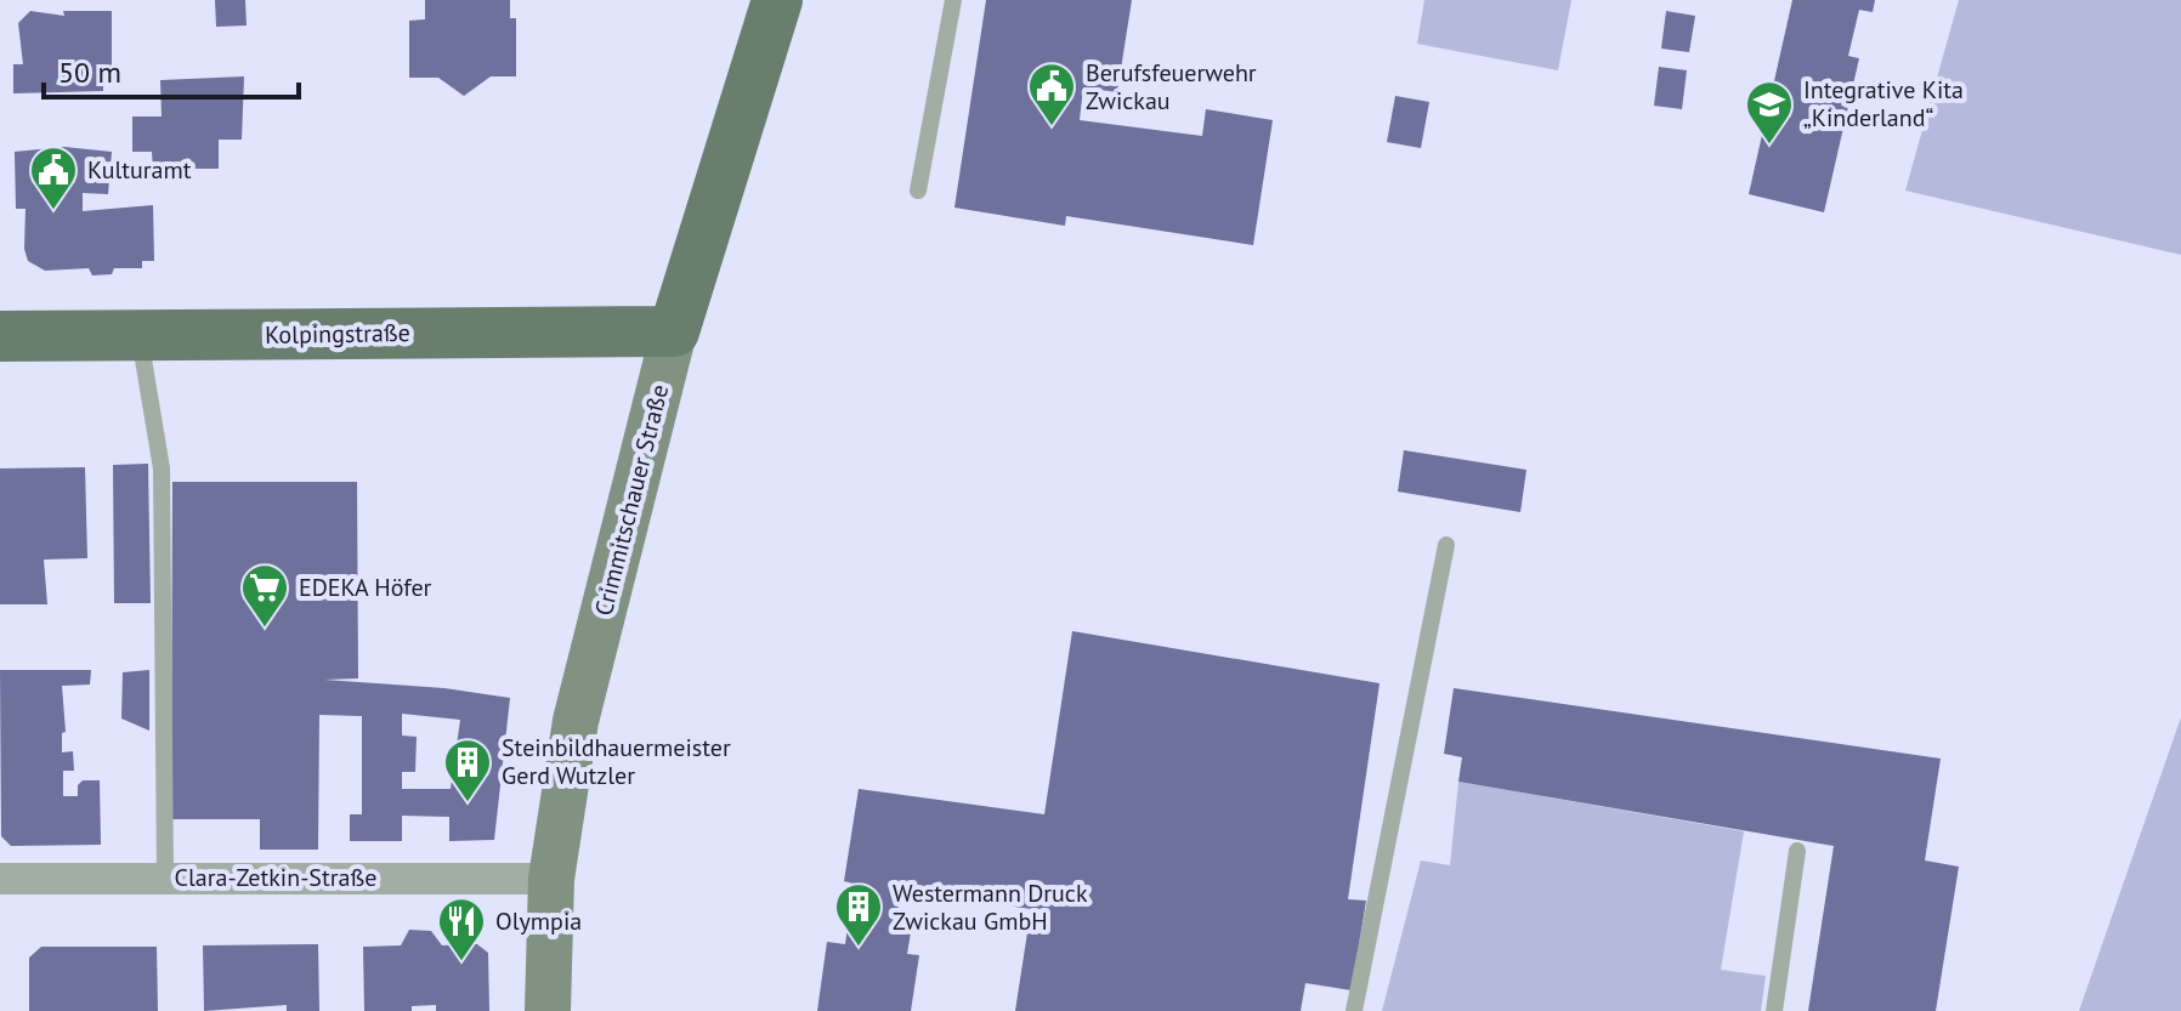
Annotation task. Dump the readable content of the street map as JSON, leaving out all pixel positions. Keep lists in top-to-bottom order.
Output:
{
  "streets": {
    "main road": ["Kolpingstraße", "Crimmitschauer Straße"],
    "street": ["Clara-Zetkin-Straße"]
  },
  "crossings": [
    ["Kolpingstraße", "Crimmitschauer Straße"],
    ["Crimmitschauer Straße", "Clara-Zetkin-Straße"]
  ],
  "places": {
    "public building": ["Berufsfeuerwehr Zwickau", "Kulturamt"],
    "school or university": ["Integrative Kita „Kinderland“"],
    "supermarket": ["EDEKA Höfer"],
    "building": ["Steinbildhauermeister Gerd Wutzler", "Westermann Druck Zwickau GmbH"],
    "restaurant": ["Olympia"]
  },
  "scale_bar": "50 m"
}
